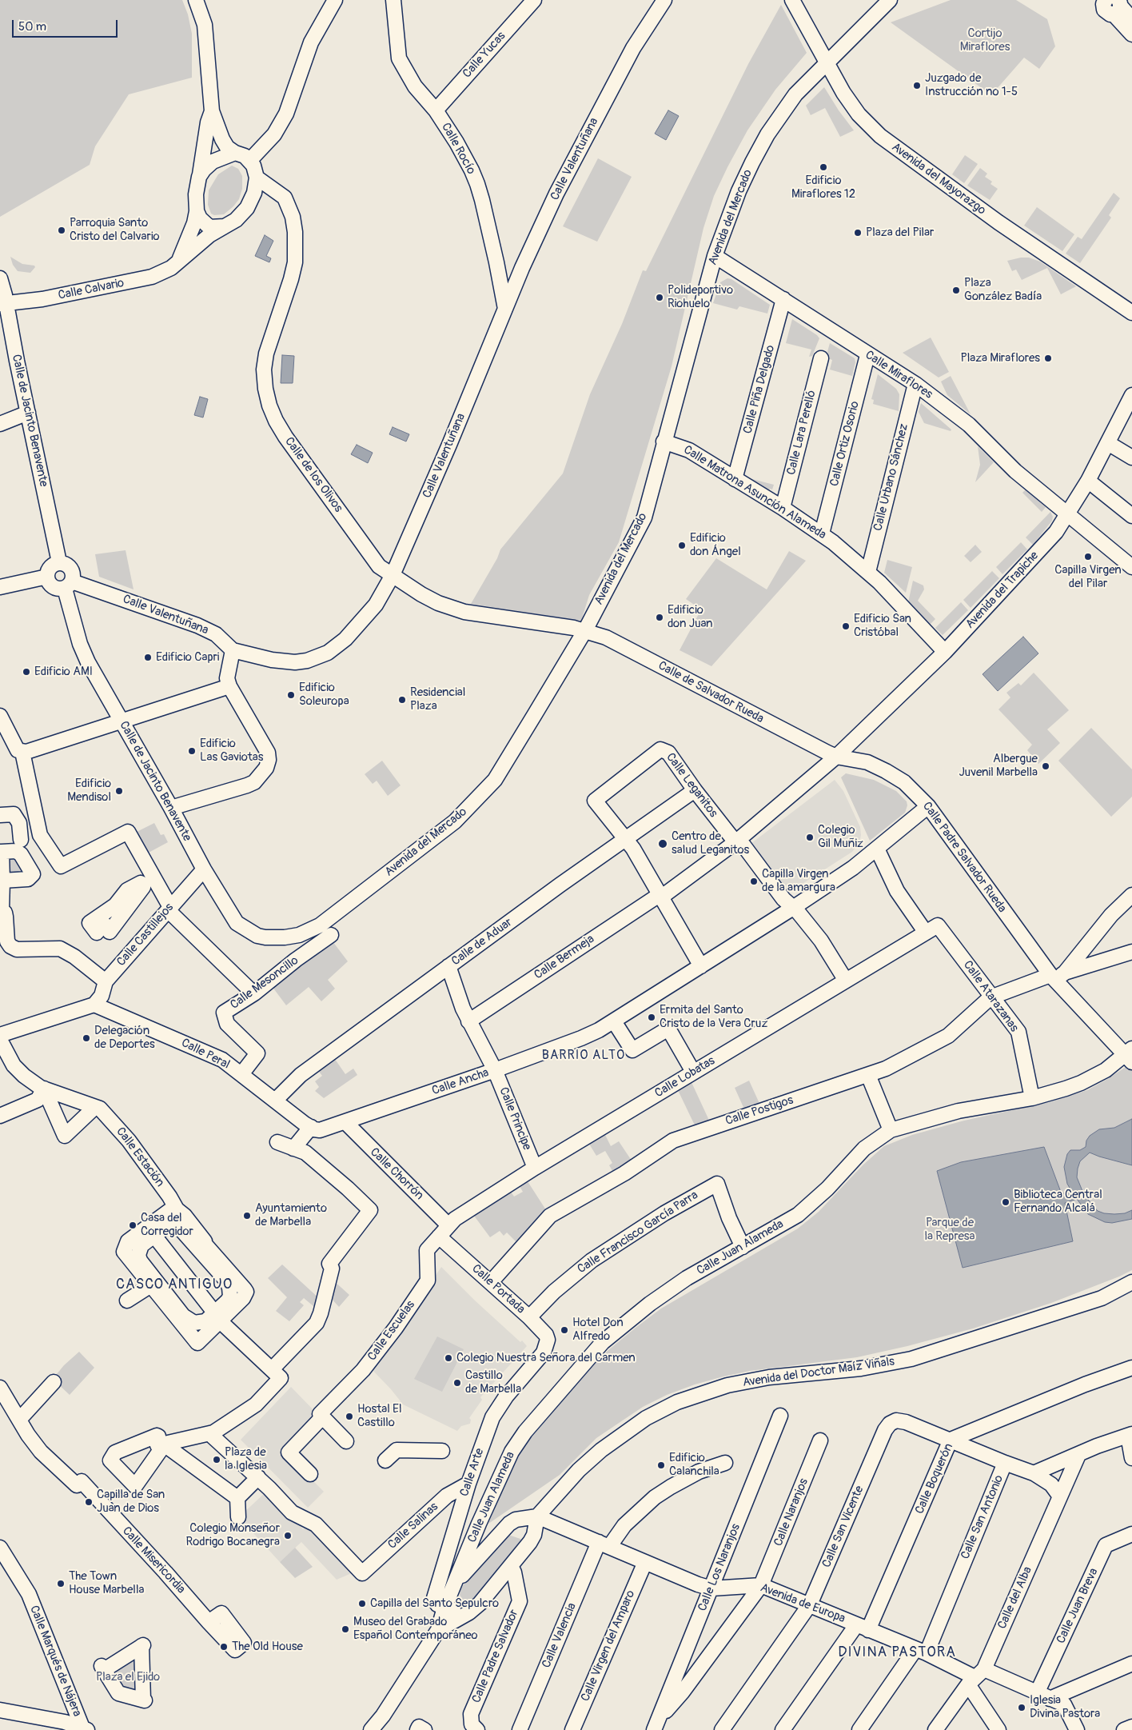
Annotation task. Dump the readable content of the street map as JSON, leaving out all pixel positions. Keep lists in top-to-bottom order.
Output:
{
  "streets": {
    "street": [
      "Calle Yucas",
      "Calle Rocío",
      "Calle Valentuñana",
      "Avenida del Mayorazgo",
      "Avenida del Mercado",
      "Calle Calvario",
      "Calle Miraflores",
      "Calle Piña Delgado",
      "Calle de Jacinto Benavente",
      "Calle Lara Perelló",
      "Calle Ortiz Osorio",
      "Calle de los Olivos",
      "Calle Urbano Sánchez",
      "Calle Matrona Asunción Alameda",
      "Avenida del Trapiche",
      "Calle de Salvador Rueda",
      "Calle Leganitos",
      "Calle Padre Salvador Rueda",
      "Calle Castillejos",
      "Calle de Aduar",
      "Calle Bermeja",
      "Calle Mesoncillo",
      "Calle Atarazanas",
      "Calle Peral",
      "Calle Lobatas",
      "Calle Ancha",
      "Calle Postigos",
      "Calle Principe",
      "Calle Estación",
      "Calle Chorrón",
      "Calle Francisco García Parra",
      "Calle Juan Alameda",
      "Calle Portada",
      "Calle Escuelas",
      "Avenida del Doctor Maíz Viñals",
      "Calle Arte",
      "Calle Boquerón",
      "Calle Naranjos",
      "Calle San Antonio",
      "Calle Salinas",
      "Calle San Vicente",
      "Calle Misericordia",
      "Calle Los Naranjos",
      "Calle del Alba",
      "Avenida de Europa",
      "Calle Juan Breva",
      "Calle Valencia",
      "Calle Virgen del Amparo",
      "Calle Padre Salvador",
      "Calle Marqués de Nájera"
    ]
  },
  "crossings": [
    ["Calle Yucas", "Calle Rocío"],
    ["Calle Rocío", "Calle Valentuñana"],
    ["Calle Valentuñana", "Calle de Jacinto Benavente"],
    ["Calle Valentuñana", "Calle de los Olivos"],
    ["Avenida del Mayorazgo", "Avenida del Mercado"],
    ["Avenida del Mercado", "Calle Miraflores"],
    ["Avenida del Mercado", "Calle de Jacinto Benavente"],
    ["Avenida del Mercado", "Calle de los Olivos"],
    ["Avenida del Mercado", "Calle Matrona Asunción Alameda"],
    ["Avenida del Mercado", "Calle de Salvador Rueda"],
    ["Calle Calvario", "Calle de Jacinto Benavente"],
    ["Calle Calvario", "Calle de los Olivos"],
    ["Calle Miraflores", "Calle Piña Delgado"],
    ["Calle Miraflores", "Calle Ortiz Osorio"],
    ["Calle Miraflores", "Calle Urbano Sánchez"],
    ["Calle Miraflores", "Avenida del Trapiche"],
    ["Calle Piña Delgado", "Calle Matrona Asunción Alameda"],
    ["Calle de Jacinto Benavente", "Calle Castillejos"],
    ["Calle Lara Perelló", "Calle Matrona Asunción Alameda"],
    ["Calle Ortiz Osorio", "Calle Matrona Asunción Alameda"],
    ["Calle de los Olivos", "Calle de Salvador Rueda"],
    ["Calle Urbano Sánchez", "Calle Matrona Asunción Alameda"],
    ["Calle Matrona Asunción Alameda", "Avenida del Trapiche"],
    ["Avenida del Trapiche", "Calle de Salvador Rueda"],
    ["Avenida del Trapiche", "Calle Leganitos"],
    ["Avenida del Trapiche", "Calle Padre Salvador Rueda"],
    ["Avenida del Trapiche", "Calle Bermeja"],
    ["Calle de Salvador Rueda", "Calle Padre Salvador Rueda"],
    ["Calle Leganitos", "Calle de Aduar"],
    ["Calle Leganitos", "Calle Bermeja"],
    ["Calle Leganitos", "Calle Lobatas"],
    ["Calle Leganitos", "Calle Ancha"],
    ["Calle Padre Salvador Rueda", "Calle Ancha"],
    ["Calle Padre Salvador Rueda", "Calle Postigos"],
    ["Calle Castillejos", "Calle Peral"],
    ["Calle de Aduar", "Calle Peral"],
    ["Calle de Aduar", "Calle Principe"],
    ["Calle Bermeja", "Calle Principe"],
    ["Calle Mesoncillo", "Calle Peral"],
    ["Calle Atarazanas", "Calle Lobatas"],
    ["Calle Atarazanas", "Calle Ancha"],
    ["Calle Atarazanas", "Calle Postigos"],
    ["Calle Atarazanas", "Calle Juan Alameda"],
    ["Calle Peral", "Calle Ancha"],
    ["Calle Lobatas", "Calle Principe"],
    ["Calle Lobatas", "Calle Chorrón"],
    ["Calle Lobatas", "Calle Portada"],
    ["Calle Lobatas", "Calle Escuelas"],
    ["Calle Ancha", "Calle Principe"],
    ["Calle Ancha", "Calle Chorrón"],
    ["Calle Postigos", "Calle Portada"],
    ["Calle Francisco García Parra", "Calle Juan Alameda"],
    ["Calle Francisco García Parra", "Calle Portada"],
    ["Calle Portada", "Calle Escuelas"],
    ["Calle Portada", "Calle Arte"],
    ["Avenida del Doctor Maíz Viñals", "Avenida de Europa"],
    ["Avenida del Doctor Maíz Viñals", "Calle Padre Salvador"],
    ["Calle Arte", "Calle Salinas"],
    ["Calle Boquerón", "Calle San Vicente"],
    ["Calle Boquerón", "Avenida de Europa"],
    ["Calle Naranjos", "Calle Los Naranjos"],
    ["Calle Naranjos", "Avenida de Europa"],
    ["Calle San Antonio", "Calle San Vicente"],
    ["Calle San Antonio", "Avenida de Europa"],
    ["Calle San Vicente", "Avenida de Europa"],
    ["Calle Los Naranjos", "Avenida de Europa"],
    ["Calle del Alba", "Avenida de Europa"],
    ["Avenida de Europa", "Calle Juan Breva"],
    ["Avenida de Europa", "Calle Valencia"],
    ["Avenida de Europa", "Calle Virgen del Amparo"]
  ],
  "districts": ["BARRIO ALTO", "CASCO ANTIGUO", "DIVINA PASTORA"],
  "parks": ["Cortijo Miraflores", "Parque de la Represa", "Plaza el Ejido"],
  "places": [
    "Juzgado de Instrucción nº 1-5",
    "Edificio Miraflores 12",
    "Parroquia Santo Cristo del Calvario",
    "Plaza del Pilar",
    "Plaza González Badía",
    "Polideportivo Riohuelo",
    "Plaza Miraflores",
    "Edificio don Ángel",
    "Capilla Virgen del Pilar",
    "Edificio don Juan",
    "Edificio San Cristóbal",
    "Edificio Capri",
    "Edificio AMI",
    "Edificio Soleuropa",
    "Residencial Plaza",
    "Edificio Las Gaviotas",
    "Albergue Juvenil Marbella",
    "Edificio Mendisol",
    "Colegio Gil Muñiz",
    "Centro de salud Leganitos",
    "Capilla Virgen de la amargura",
    "Ermita del Santo Cristo de la Vera Cruz",
    "Delegación de Deportes",
    "Biblioteca Central Fernando Alcalá",
    "Ayuntamiento de Marbella",
    "Casa del Corregidor",
    "Hotel Don Alfredo",
    "Colegio Nuestra Señora del Carmen",
    "Castillo de Marbella",
    "Hostal El Castillo",
    "Plaza de la Iglesia",
    "Edificio Calanchila",
    "Capilla de San Juan de Dios",
    "Colegio Monseñor Rodrigo Bocanegra",
    "The Town House Marbella",
    "Capilla del Santo Sepulcro",
    "Museo del Grabado Español Contemporáneo",
    "The Old House",
    "Iglesia Divina Pastora"
  ],
  "scale_bar": "50 m"
}
